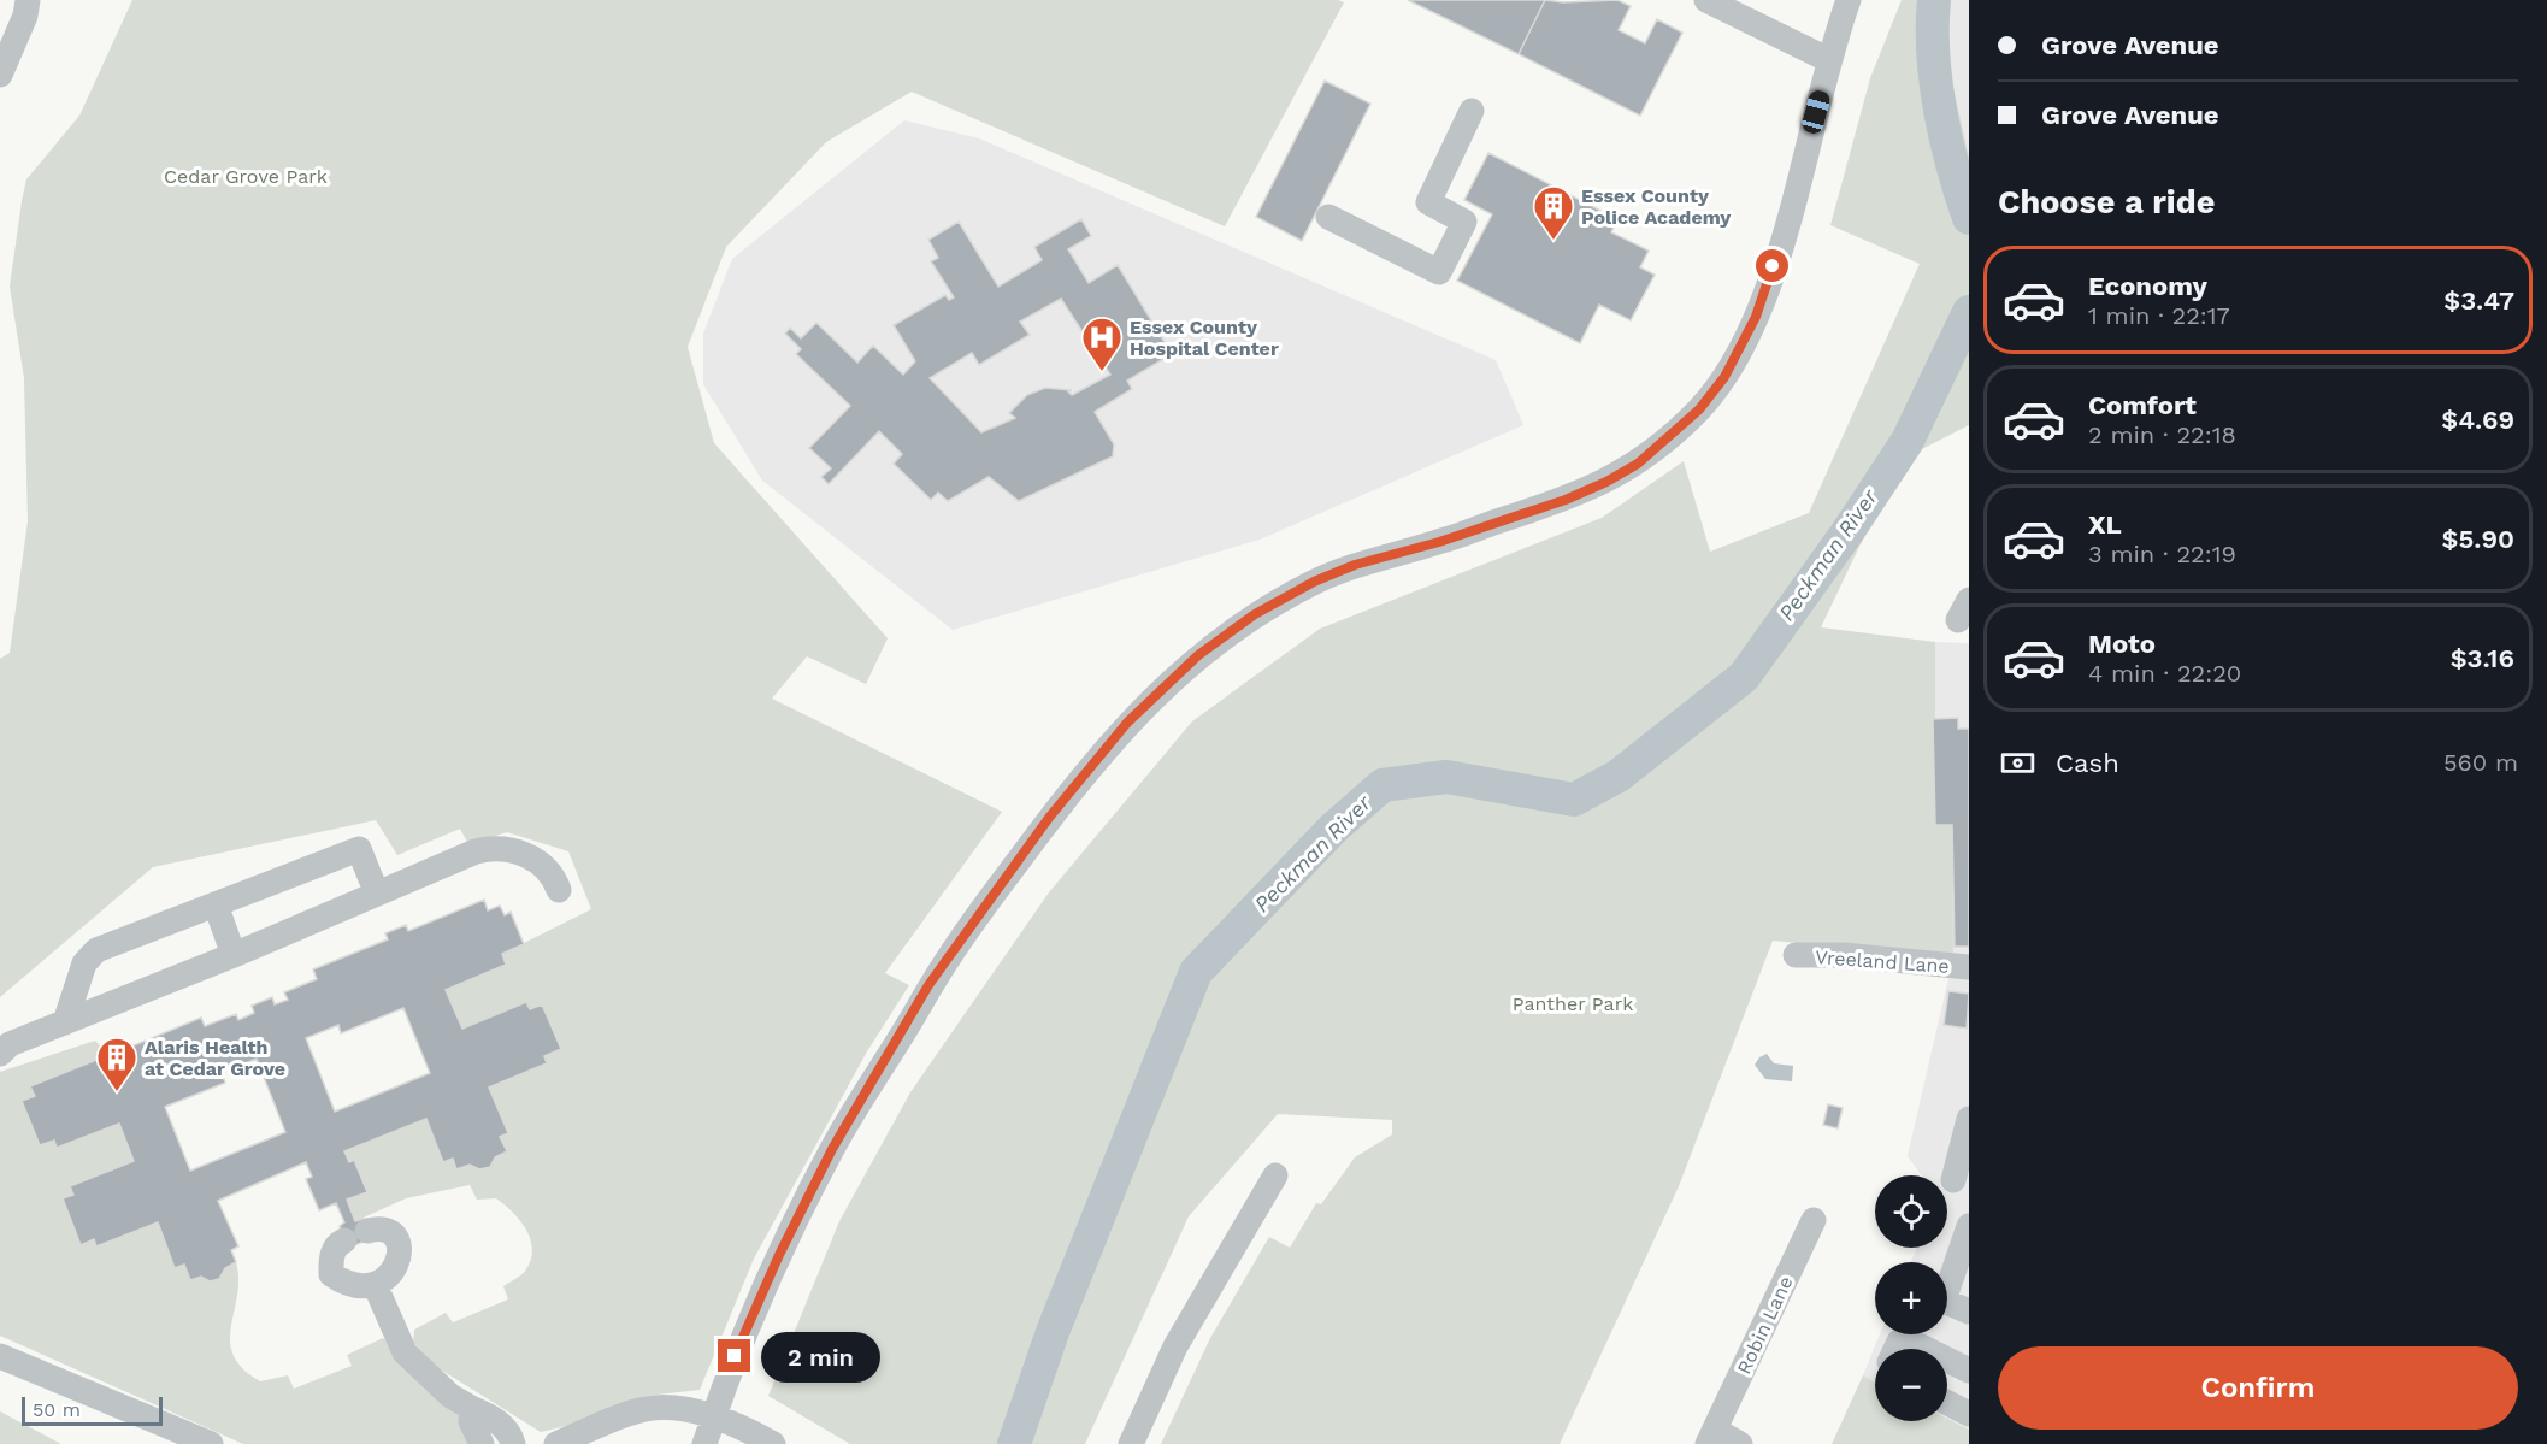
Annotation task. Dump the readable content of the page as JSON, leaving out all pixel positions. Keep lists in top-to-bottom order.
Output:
{
  "streets": {
    "street": ["Vreeland Lane", "Robin Lane"]
  },
  "water": ["Peckman River"],
  "parks": ["Cedar Grove Park", "Panther Park"],
  "places": {
    "building": ["Essex County Police Academy", "Alaris Health at Cedar Grove"],
    "hospital": ["Essex County Hospital Center"]
  },
  "scale_bar": "50 m",
  "page": {
    "banner": ["Grove Avenue", "Grove Avenue"],
    "heading": "Choose a ride",
    "list": [
      {
        "name": "Economy",
        "note": "1 min · 22:17",
        "value": "$3.47"
      },
      {
        "name": "Comfort",
        "note": "2 min · 22:18",
        "value": "$4.69"
      },
      {
        "name": "XL",
        "note": "3 min · 22:19",
        "value": "$5.90"
      },
      {
        "name": "Moto",
        "note": "4 min · 22:20",
        "value": "$3.16"
      }
    ],
    "pay": ["Cash", "560 m"],
    "map_buttons": ["+", "−"],
    "bubble": "2 min",
    "buttons": "Confirm",
    "scale": "50 m"
  }
}
